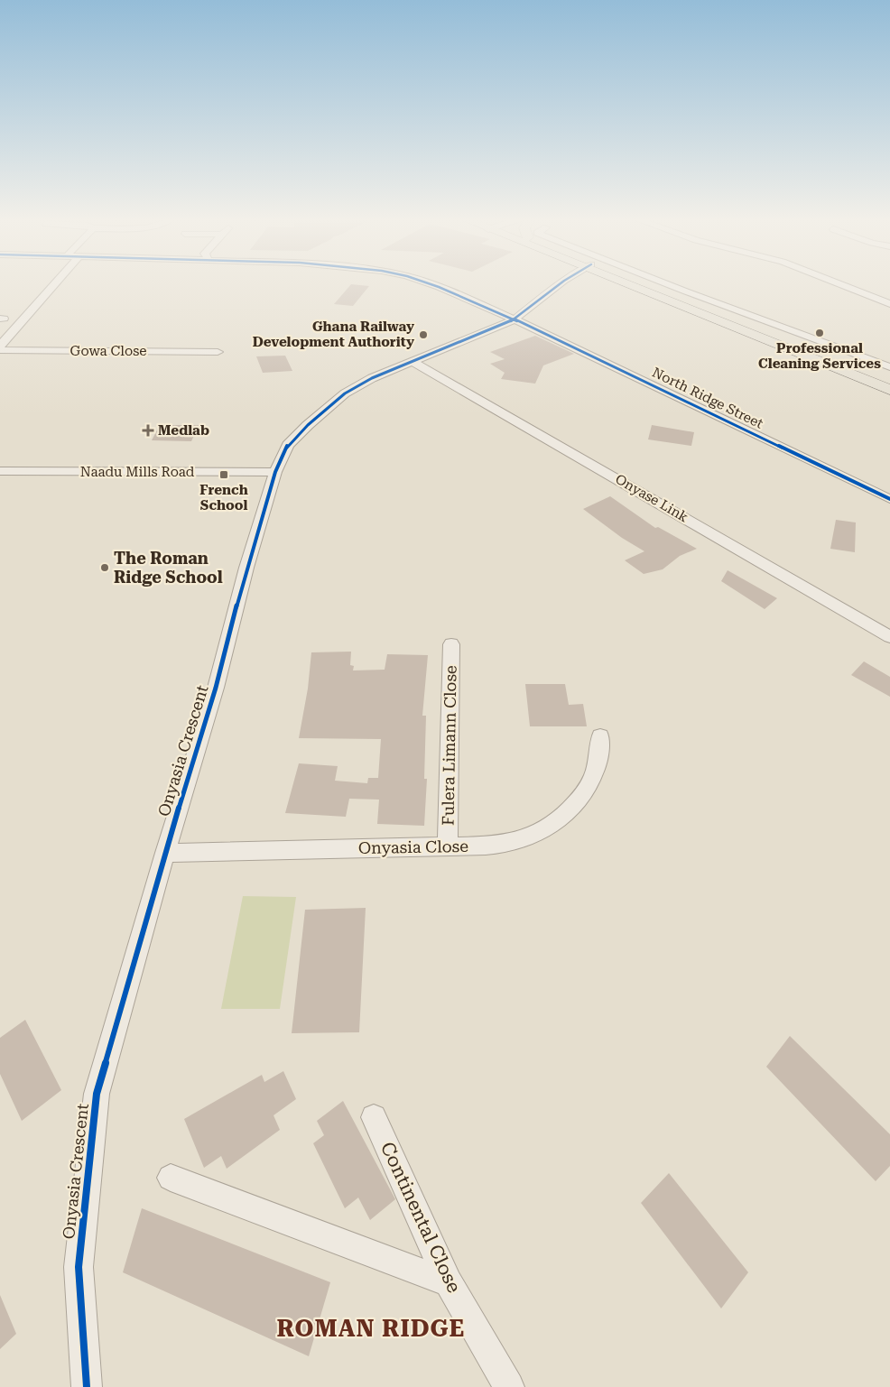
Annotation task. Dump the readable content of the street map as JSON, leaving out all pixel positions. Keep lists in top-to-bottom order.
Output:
{
  "streets": {
    "street": [
      "Gowa Close",
      "North Ridge Street",
      "Naadu Mills Road",
      "Onyase Link",
      "Fulera Limann Close",
      "Onyasia Crescent",
      "Onyasia Close",
      "Continental Close"
    ]
  },
  "crossings": [
    ["North Ridge Street", "Onyasia Crescent"],
    ["Naadu Mills Road", "Onyasia Crescent"],
    ["Onyase Link", "Onyasia Crescent"],
    ["Fulera Limann Close", "Onyasia Close"],
    ["Onyasia Crescent", "Onyasia Close"]
  ],
  "districts": ["ROMAN RIDGE"],
  "places": {
    "other": ["Professional Cleaning Services", "Ghana Railway Development Authority", "The Roman Ridge School"],
    "health": ["Medlab"],
    "transit": ["French School"]
  }
}
